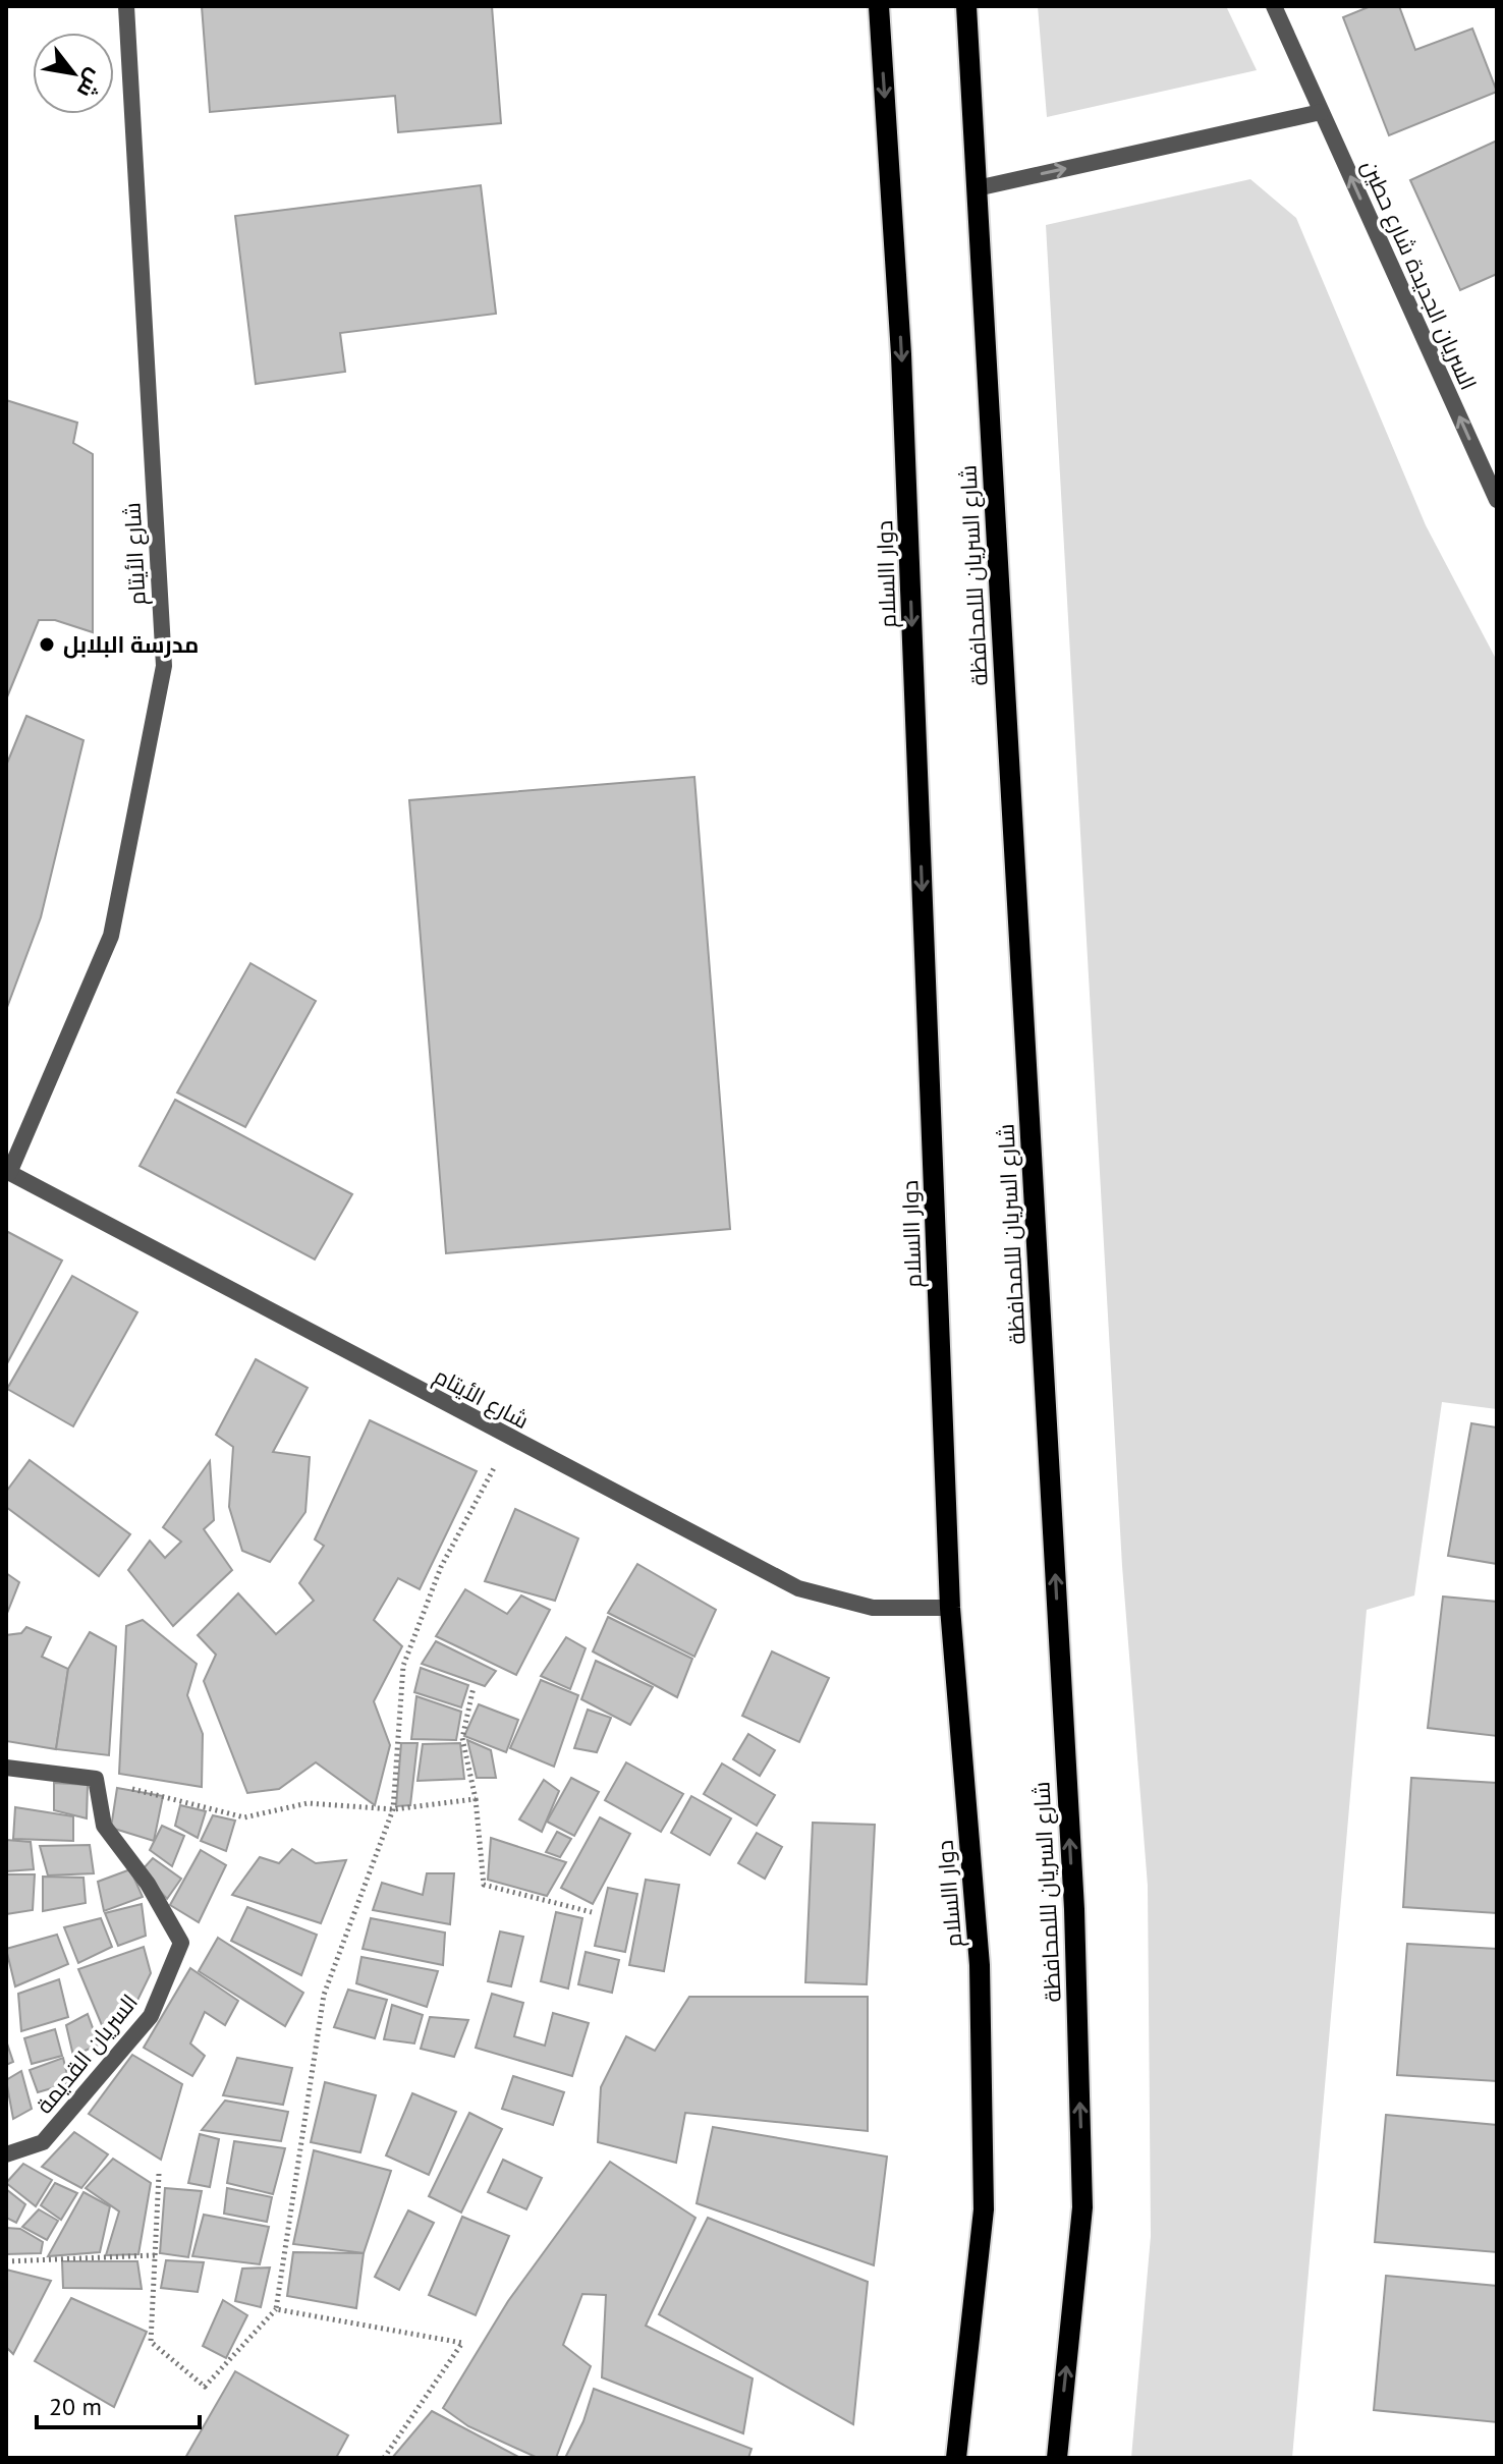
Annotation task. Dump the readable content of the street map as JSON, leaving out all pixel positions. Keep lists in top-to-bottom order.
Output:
{
  "streets": {
    "main road": ["دوار االسلام", "شارع السريان لللمحافظة"],
    "street": ["السريان الجديدة شارع حطين", "شارع الأيتام", "السريان القديمة"]
  },
  "crossings": [
    ["شارع الأيتام", "دوار االسلام"]
  ],
  "one_way": ["السريان الجديدة شارع حطين", "دوار االسلام", "شارع السريان لللمحافظة"],
  "places": ["مدرسة البلابل"],
  "scale_bar": "20 m",
  "north": "bottom right"
}
